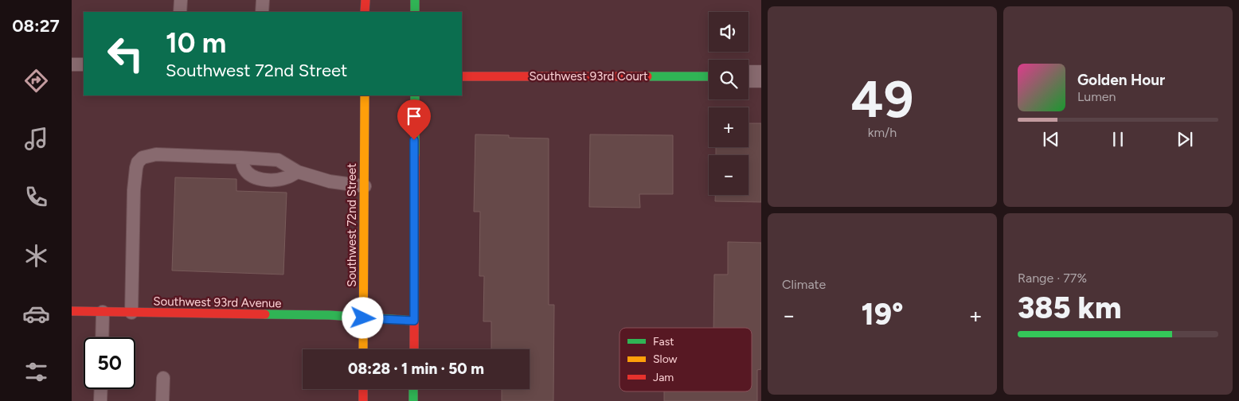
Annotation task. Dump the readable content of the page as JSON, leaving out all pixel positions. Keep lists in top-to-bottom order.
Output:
{
  "streets": {
    "main road": ["Southwest 93rd Court", "Southwest 72nd Street", "Southwest 93rd Avenue"]
  },
  "crossings": [
    ["Southwest 72nd Street", "Southwest 93rd Avenue"]
  ],
  "legend": ["Fast", "Slow", "Jam"],
  "page": {
    "tabs": "08:27",
    "tile": [
      ["49", "km/h"],
      "Climate",
      ["Range · 77%", "385 km"]
    ],
    "map_buttons": ["+", "−"],
    "turn": ["10 m", "Southwest 72nd Street"],
    "song": ["Golden Hour", "Lumen"],
    "heat": ["−", "19°", "+"],
    "limit": "50",
    "trip": "08:28 · 1 min · 50 m"
  }
}
